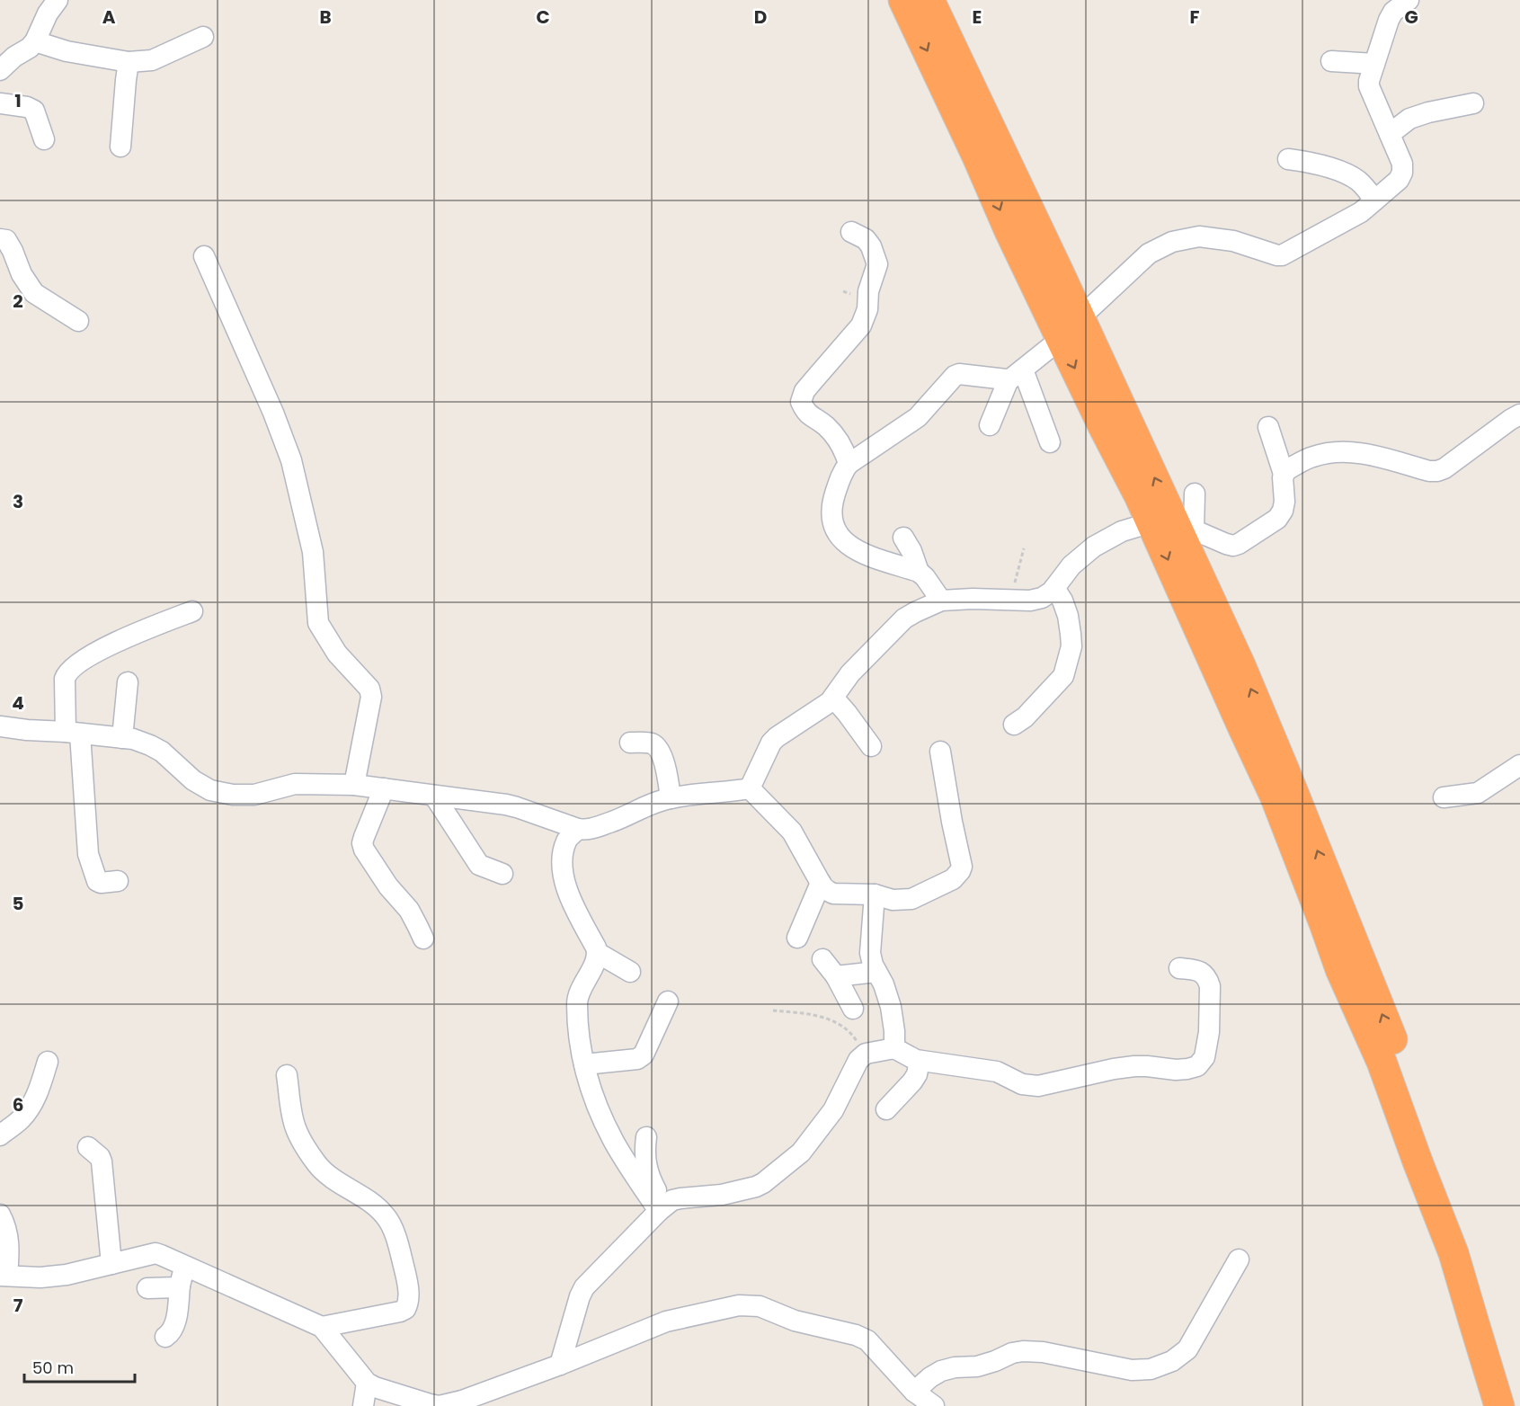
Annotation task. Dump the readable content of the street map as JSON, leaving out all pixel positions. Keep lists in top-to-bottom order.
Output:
{
  "scale_bar": "50 m",
  "grid": {
    "columns": [
      "A",
      "B",
      "C",
      "D",
      "E",
      "F",
      "G"
    ],
    "rows": [
      "1",
      "2",
      "3",
      "4",
      "5",
      "6",
      "7"
    ]
  }
}
